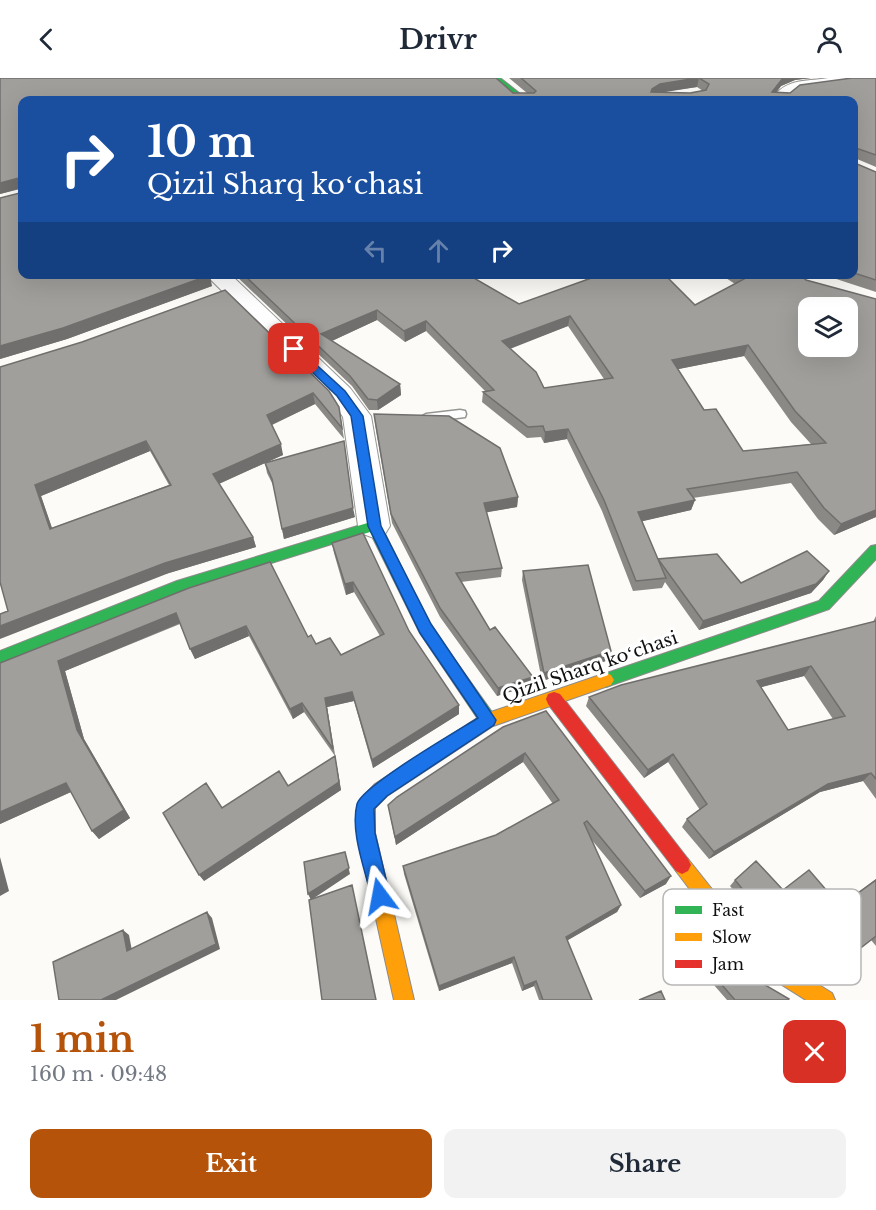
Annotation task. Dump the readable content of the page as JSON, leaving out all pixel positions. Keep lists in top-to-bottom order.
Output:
{
  "streets": {
    "street": ["Qizil Sharq koʻchasi"]
  },
  "legend": ["Fast", "Slow", "Jam"],
  "page": {
    "header": "Drivr",
    "turn": ["10 m", "Qizil Sharq koʻchasi"],
    "heading": ["1 min", "160 m · 09:48"],
    "buttons": ["Exit", "Share"]
  }
}
